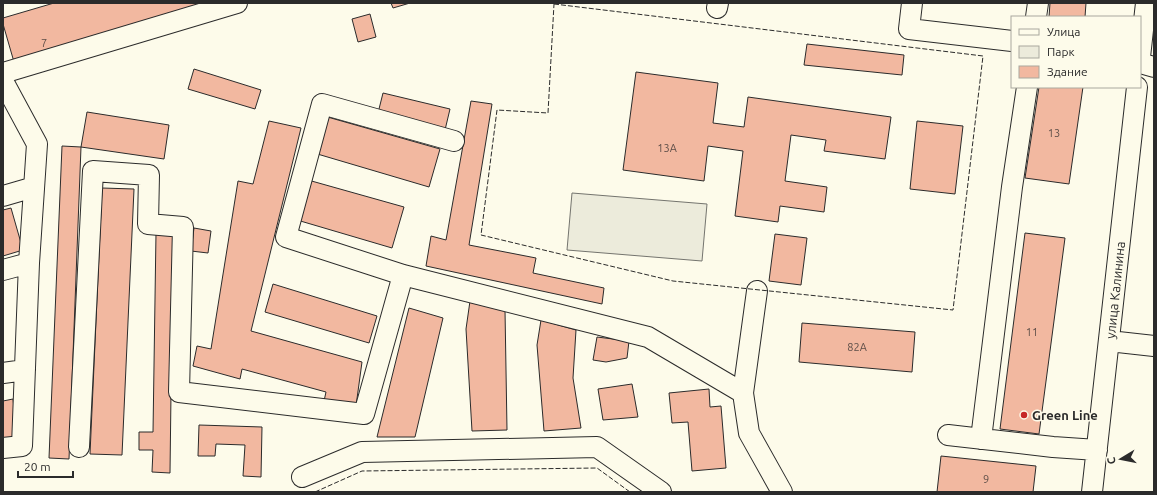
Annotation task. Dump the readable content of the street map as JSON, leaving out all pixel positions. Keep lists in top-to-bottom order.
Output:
{
  "streets": {
    "street": ["улица Калинина"]
  },
  "places": ["Green Line"],
  "house_numbers": [
    "7",
    "13",
    "13А",
    "11",
    "82А",
    "9"
  ],
  "legend": ["Улица", "Парк", "Здание"],
  "scale_bar": "20 m",
  "north": "left"
}
